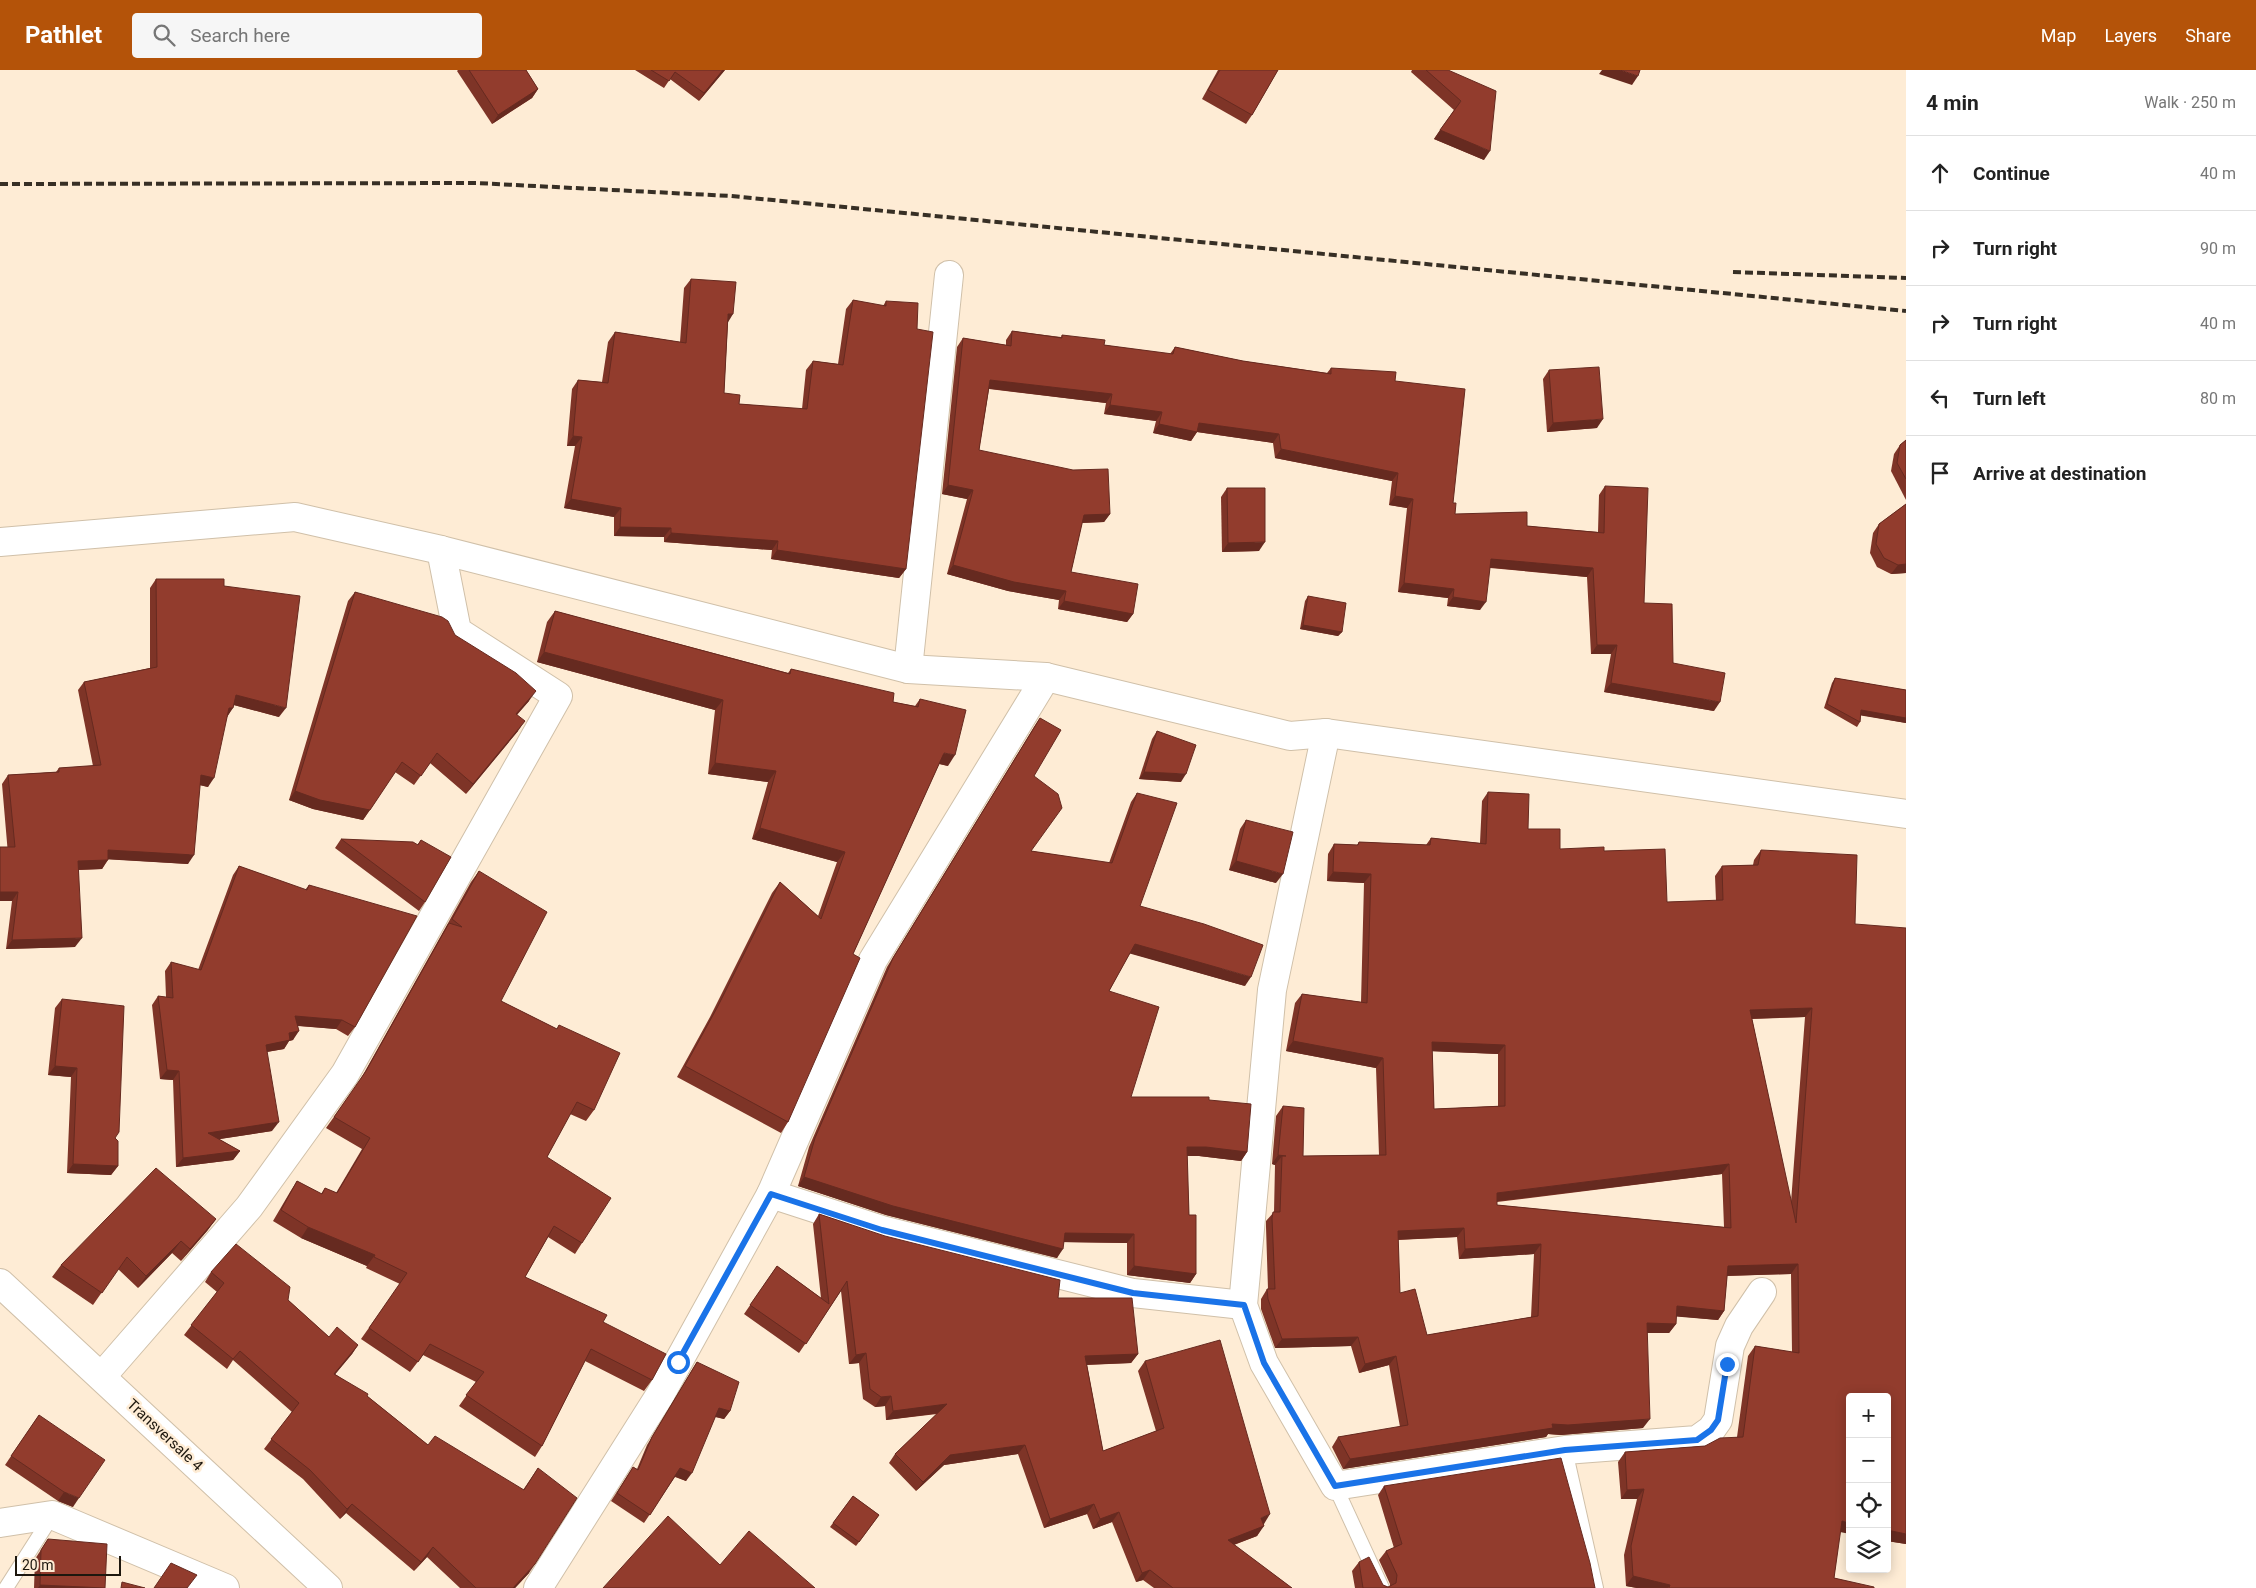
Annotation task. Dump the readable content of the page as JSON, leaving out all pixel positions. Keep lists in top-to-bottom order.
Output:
{
  "streets": {
    "street": ["Transversale 4"]
  },
  "scale_bar": "20 m",
  "page": {
    "header": "Pathlet",
    "search": "Search here",
    "nav": ["Map", "Layers", "Share"],
    "heading": ["4 min", "Walk · 250 m"],
    "list": [
      ["Continue", "40 m"],
      ["Turn right", "90 m"],
      ["Turn right", "40 m"],
      ["Turn left", "80 m"],
      "Arrive at destination"
    ],
    "map_buttons": ["+", "−"],
    "scale": "20 m"
  }
}
